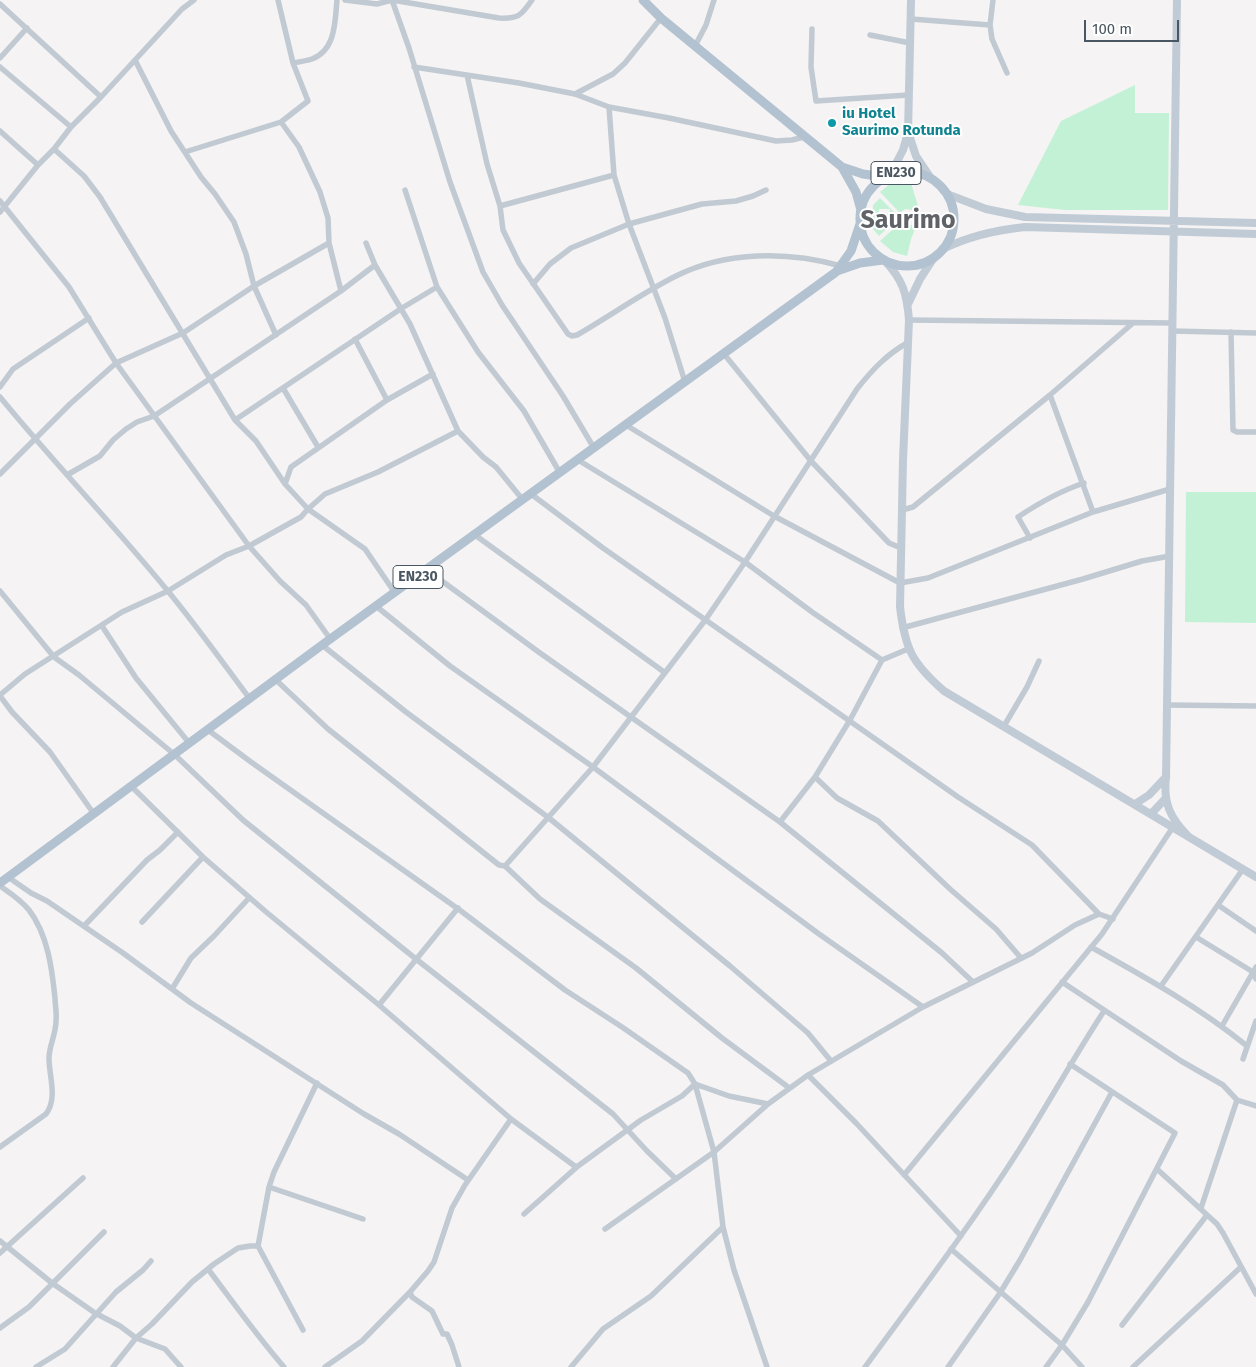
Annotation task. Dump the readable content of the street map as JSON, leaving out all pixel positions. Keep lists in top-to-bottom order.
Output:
{
  "streets": {
    "main road": ["EN230"]
  },
  "districts": ["Saurimo"],
  "places": ["iu Hotel Saurimo Rotunda"],
  "scale_bar": "100 m"
}
